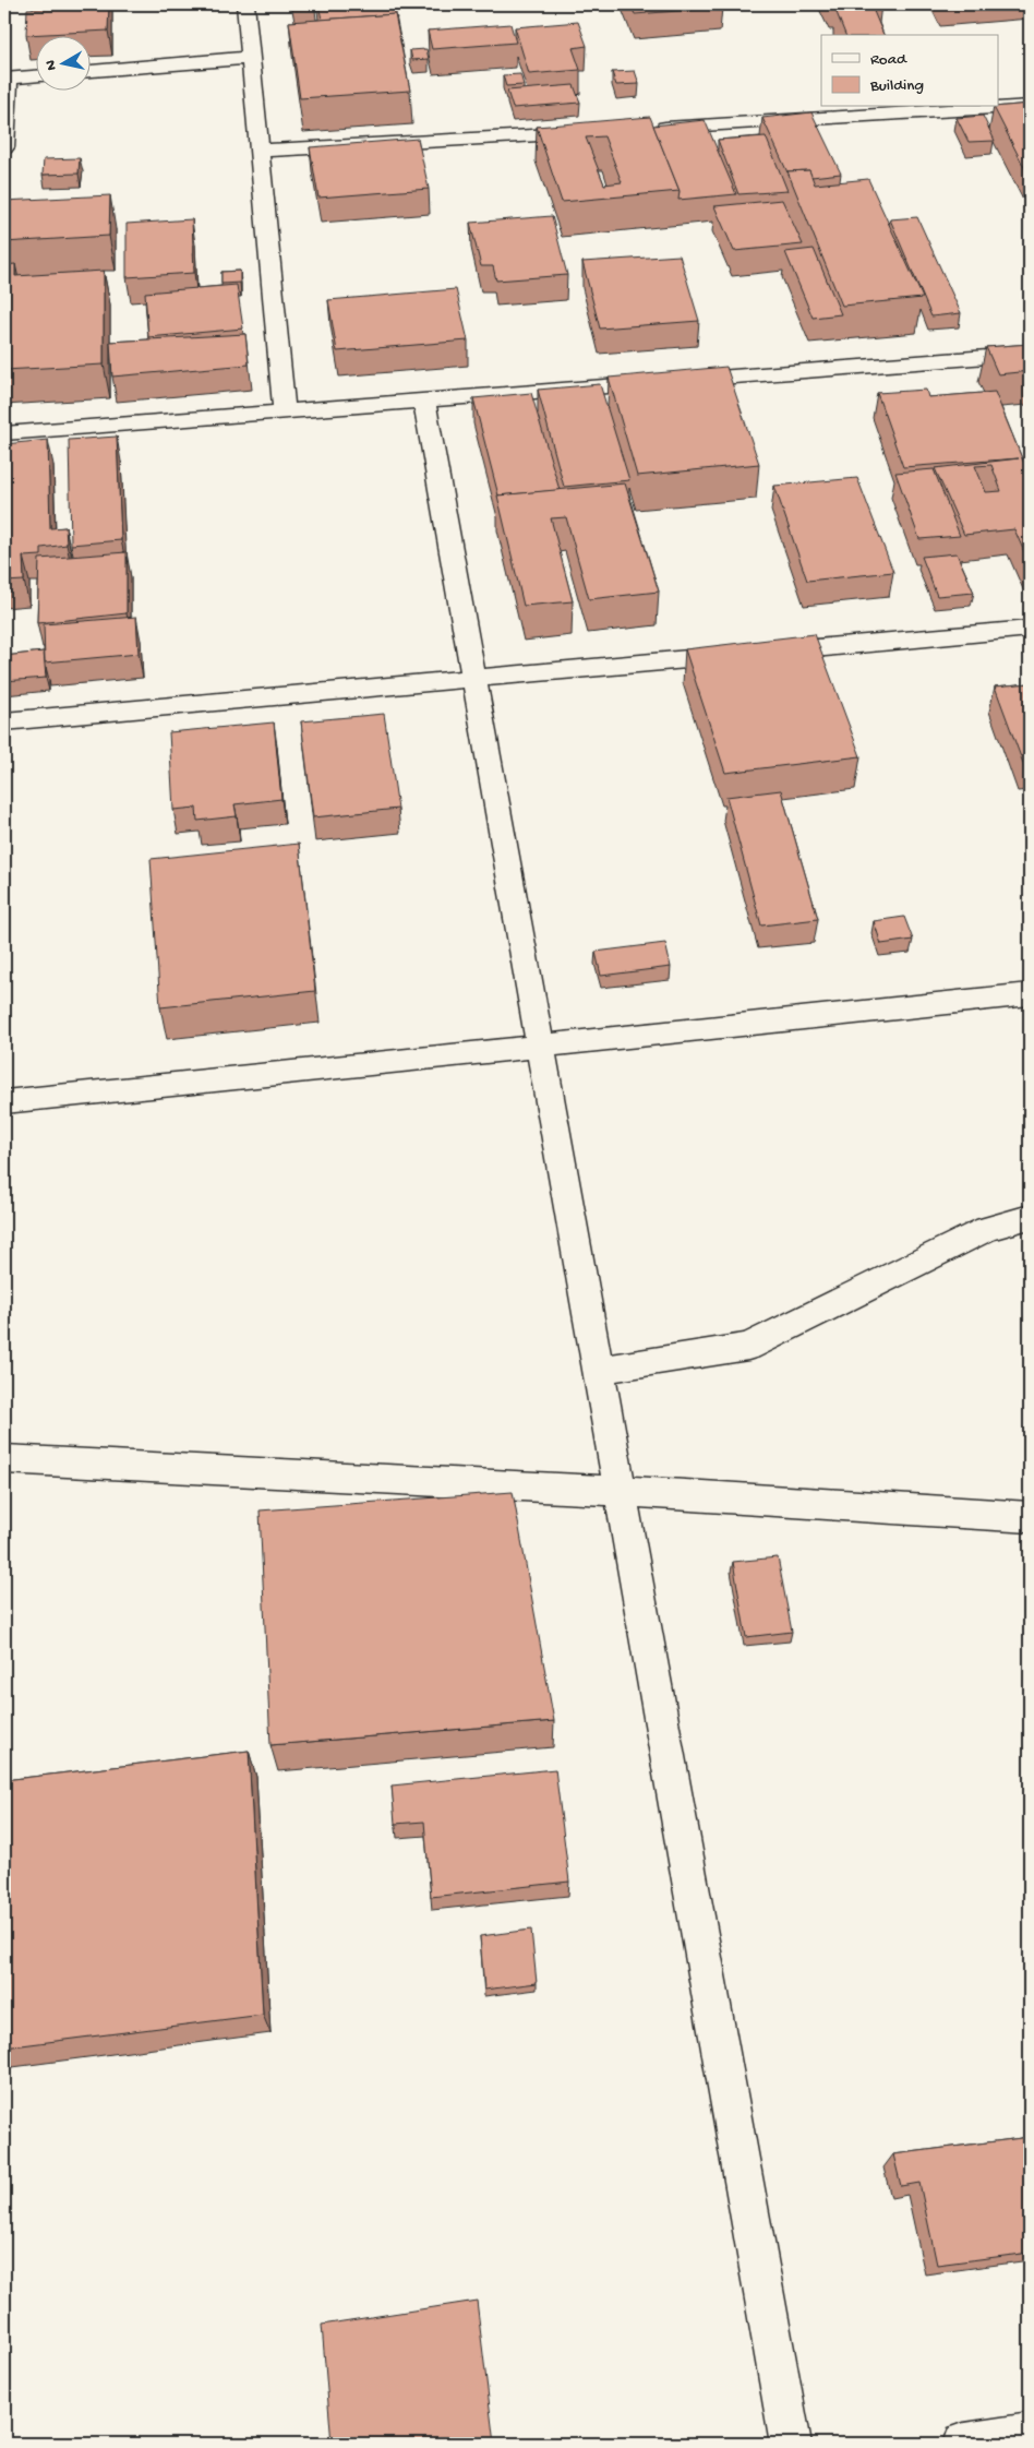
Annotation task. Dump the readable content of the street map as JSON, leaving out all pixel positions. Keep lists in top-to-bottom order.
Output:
{
  "legend": ["Road", "Building"],
  "north": "left"
}
